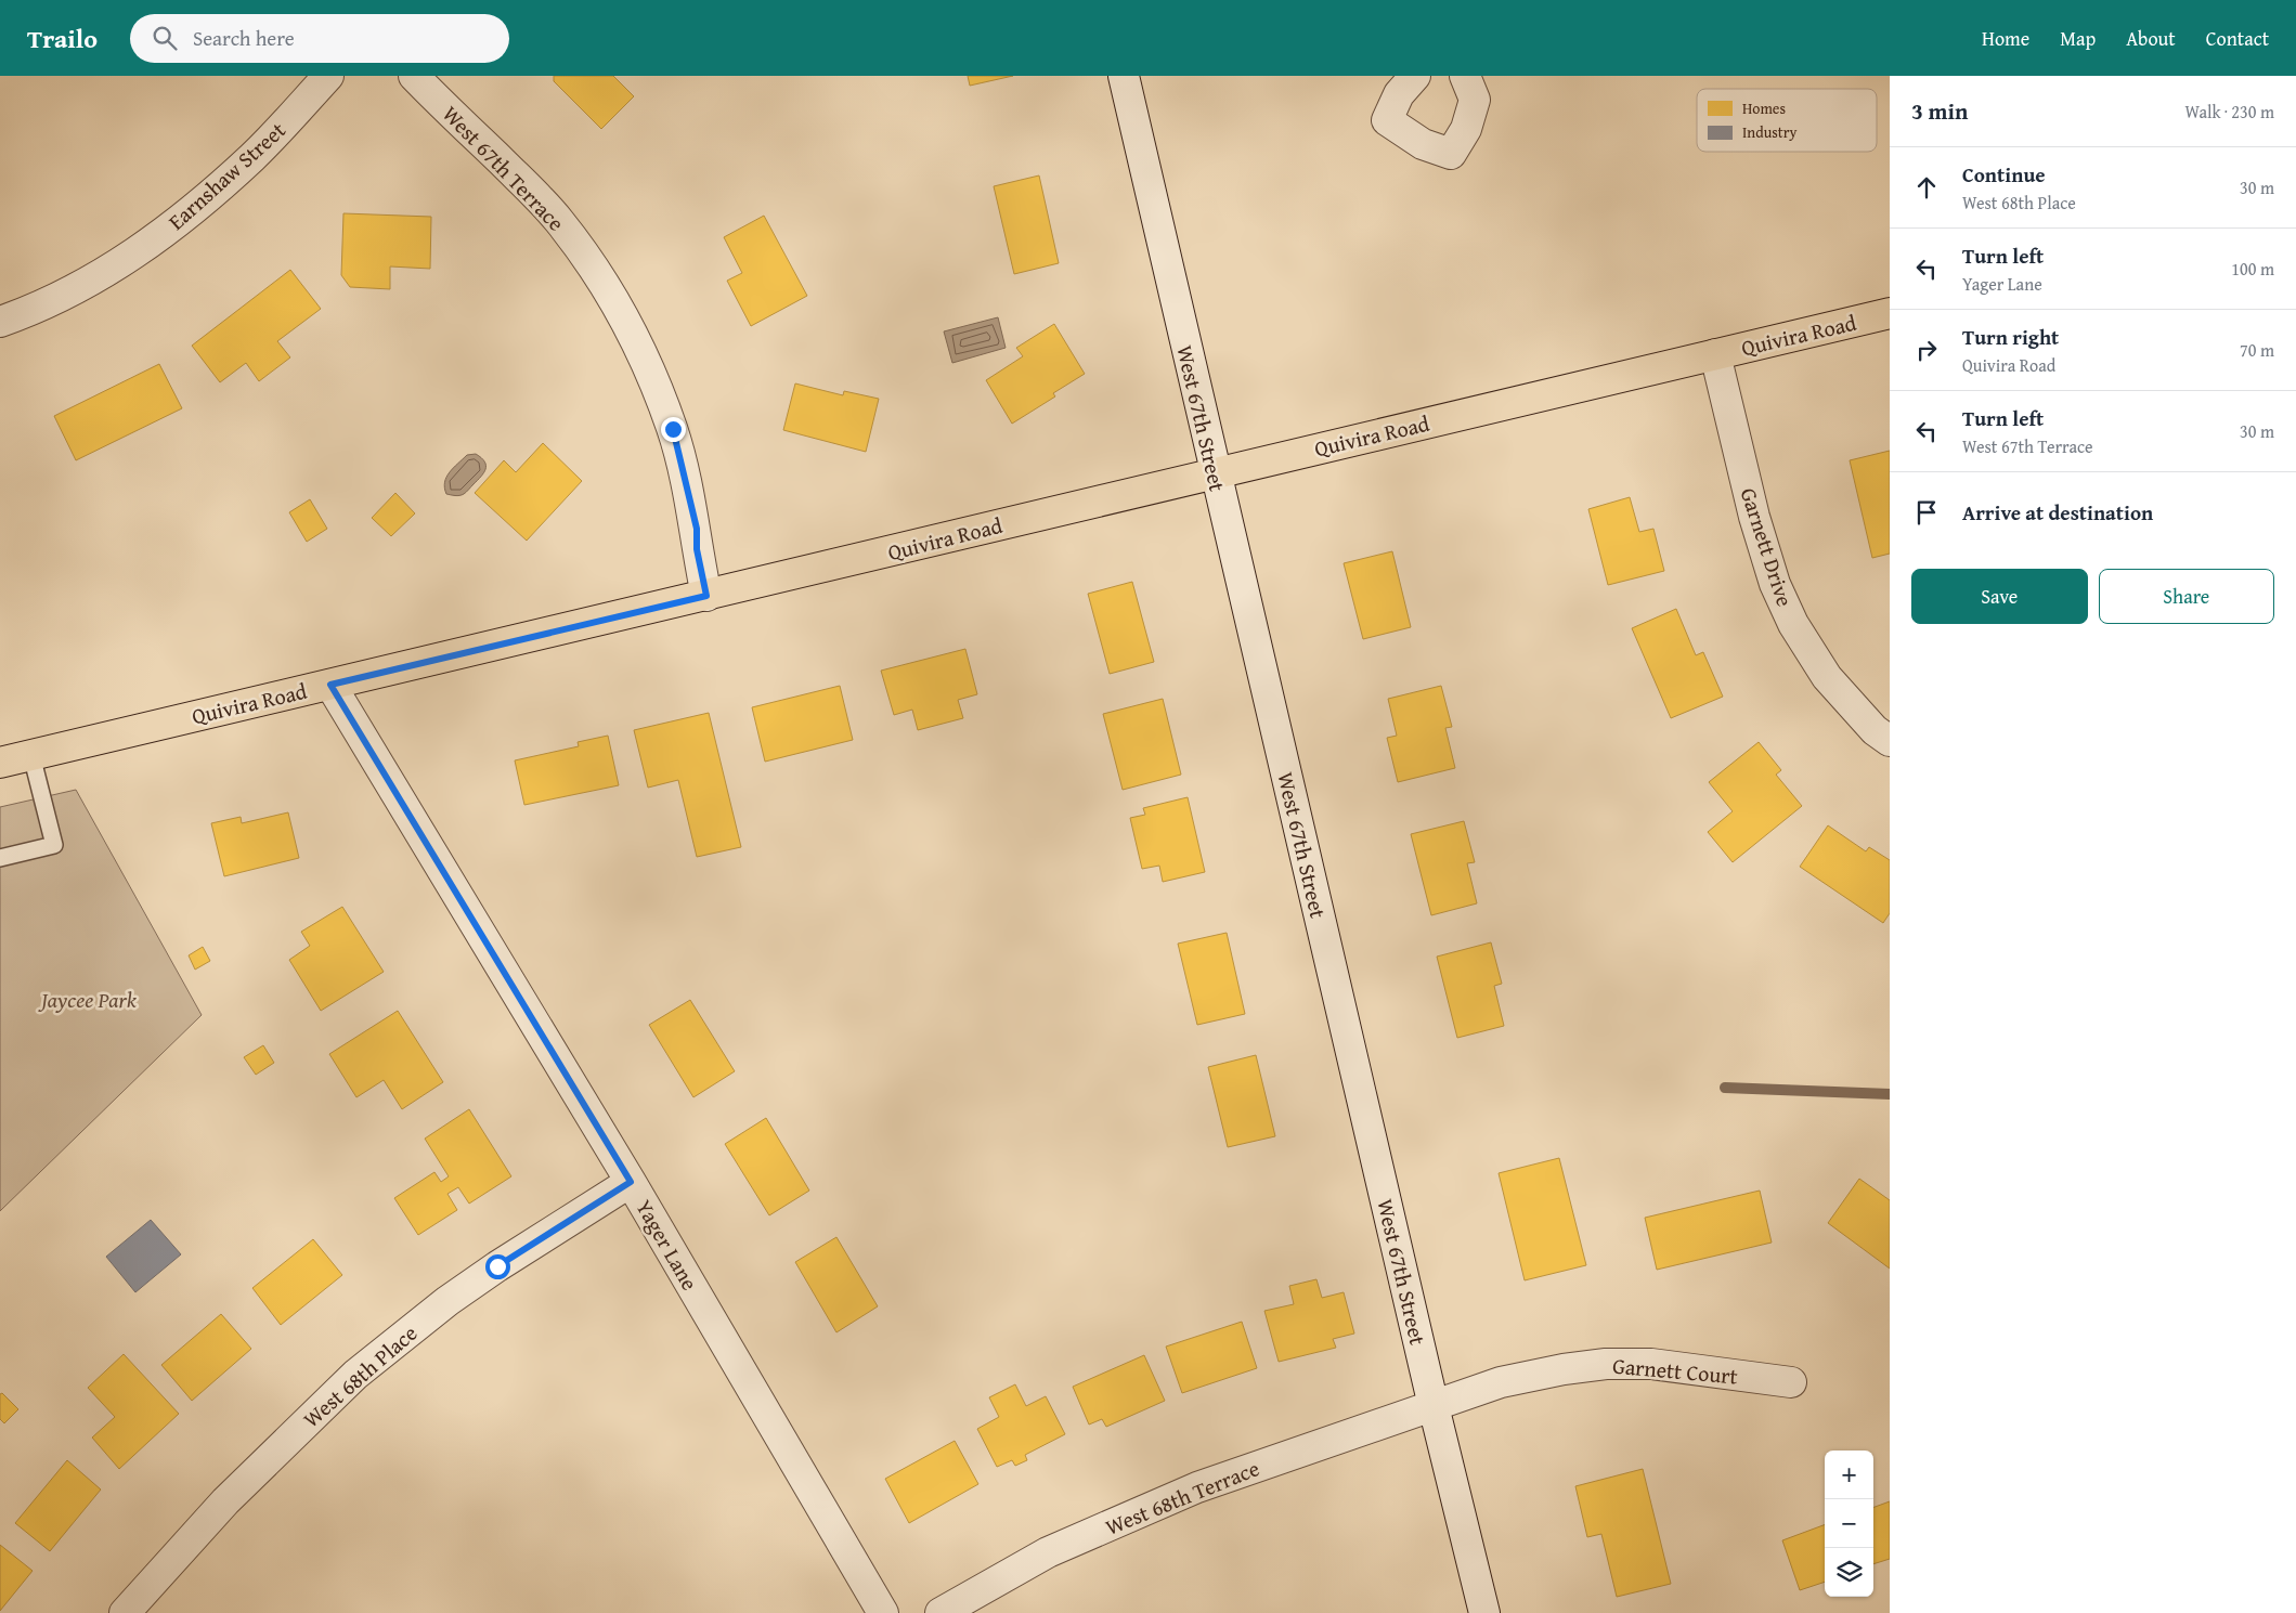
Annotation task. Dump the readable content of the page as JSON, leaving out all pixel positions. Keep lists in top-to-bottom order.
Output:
{
  "streets": {
    "main road": ["Quivira Road"],
    "street": [
      "West 67th Terrace",
      "Earnshaw Street",
      "West 67th Street",
      "Garnett Drive",
      "Yager Lane",
      "Garnett Court",
      "West 68th Place",
      "West 68th Terrace"
    ]
  },
  "crossings": [
    ["West 67th Terrace", "Quivira Road"],
    ["Quivira Road", "West 67th Street"],
    ["Quivira Road", "Garnett Drive"],
    ["Quivira Road", "Yager Lane"],
    ["West 67th Street", "Garnett Court"],
    ["West 67th Street", "West 68th Terrace"],
    ["Yager Lane", "West 68th Place"],
    ["Garnett Court", "West 68th Terrace"]
  ],
  "parks": ["Jaycee Park"],
  "legend": ["Homes", "Industry"],
  "page": {
    "header": "Trailo",
    "search": "Search here",
    "nav": [
      "Home",
      "Map",
      "About",
      "Contact"
    ],
    "heading": ["3 min", "Walk · 230 m"],
    "list": [
      ["Continue", "West 68th Place", "30 m"],
      ["Turn left", "Yager Lane", "100 m"],
      ["Turn right", "Quivira Road", "70 m"],
      ["Turn left", "West 67th Terrace", "30 m"],
      "Arrive at destination"
    ],
    "buttons": ["Save", "Share"],
    "map_buttons": ["+", "−"]
  }
}
